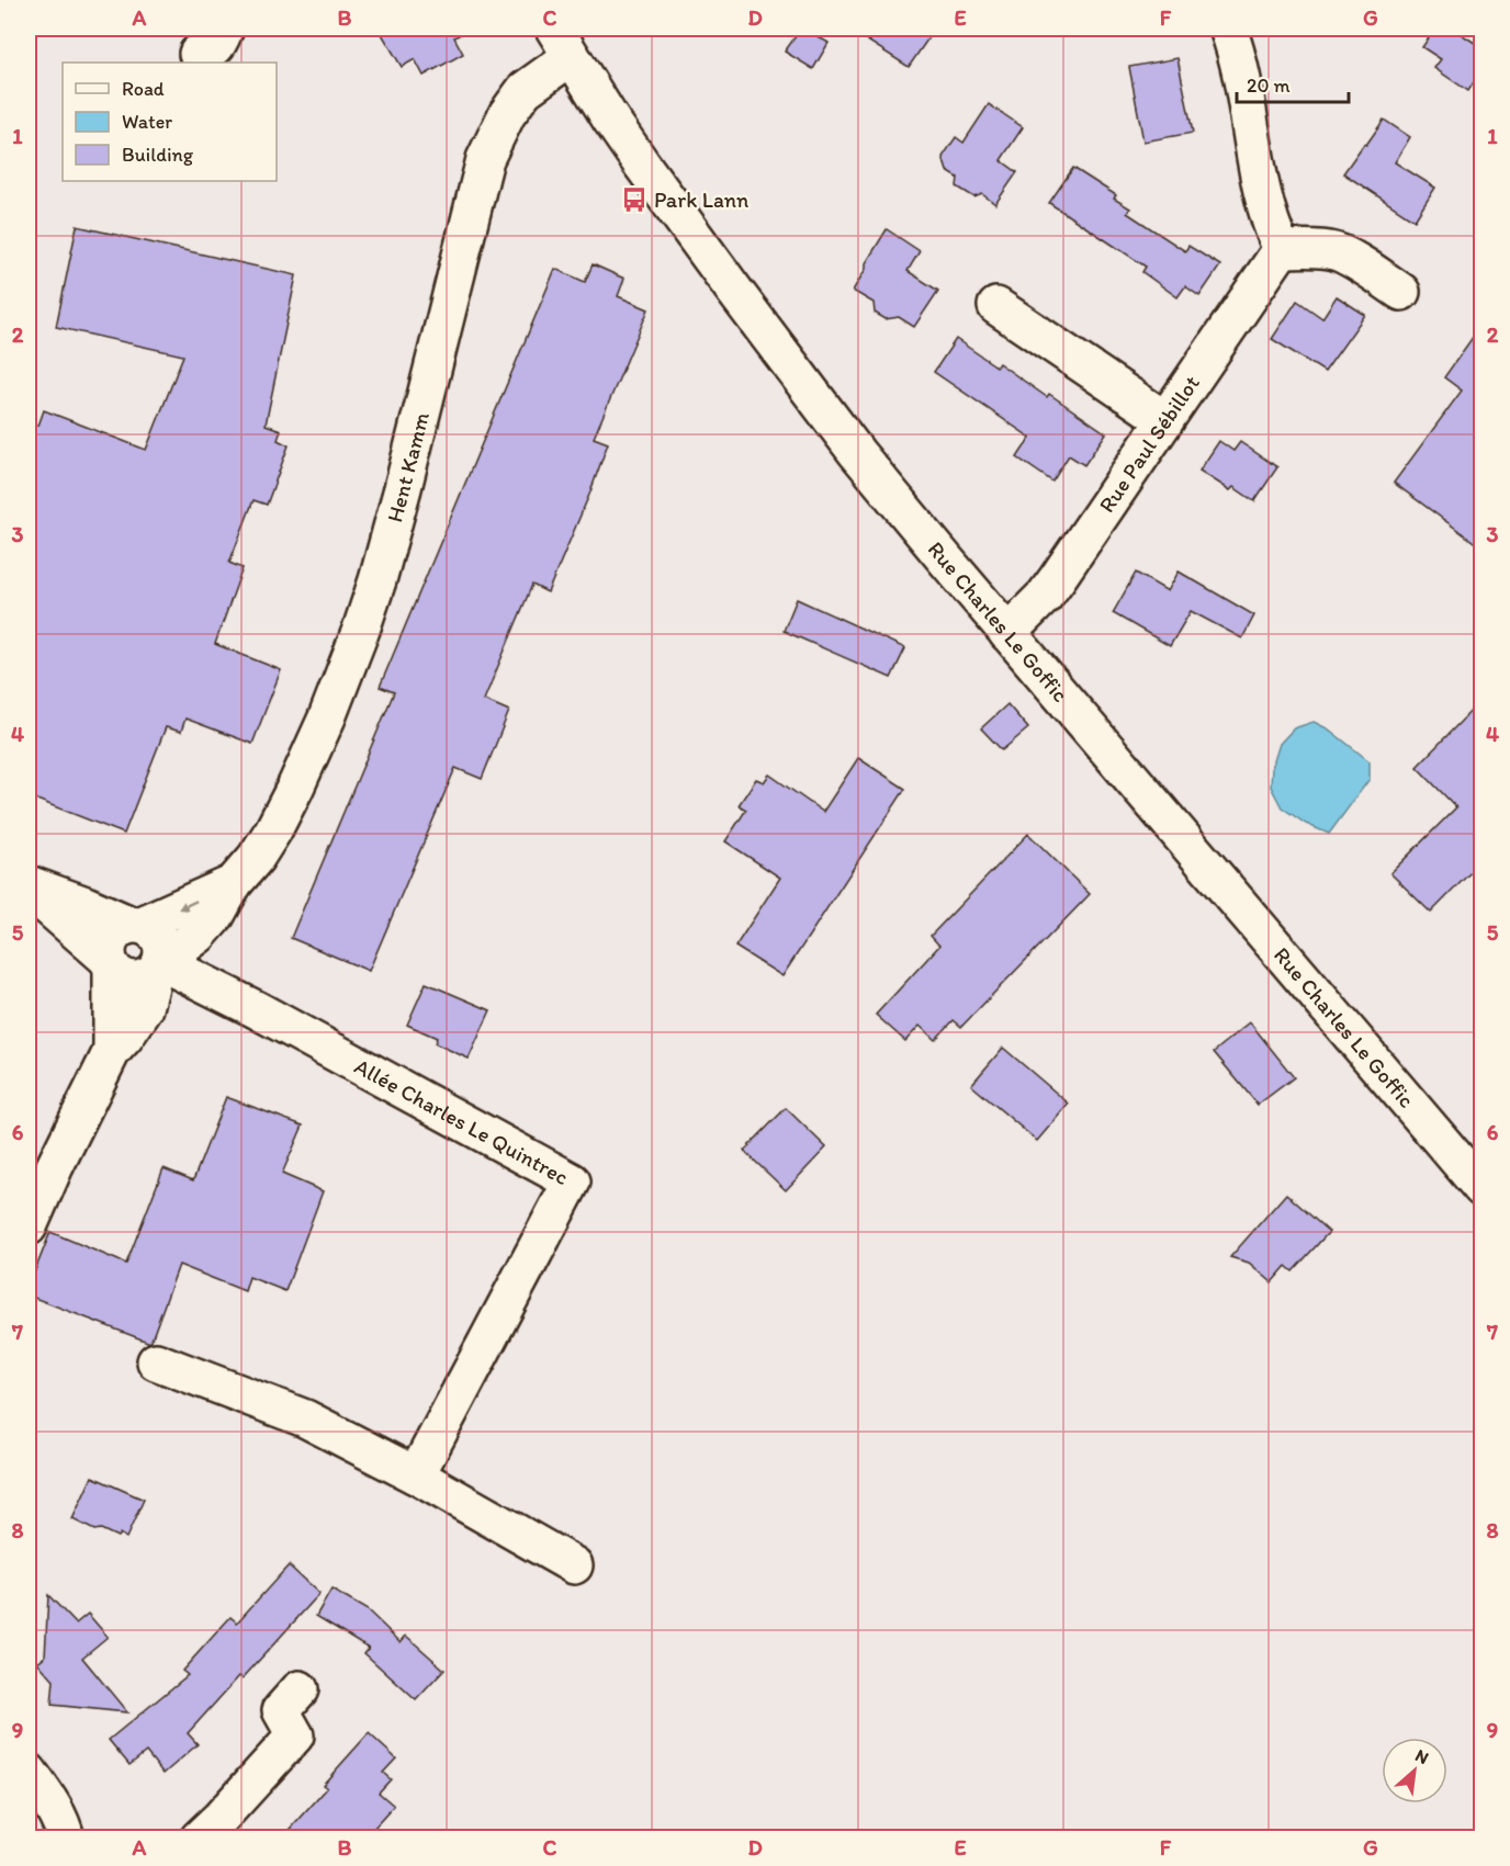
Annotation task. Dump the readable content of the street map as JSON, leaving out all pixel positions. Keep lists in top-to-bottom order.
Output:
{
  "streets": {
    "street": [
      "Rue Paul Sébillot",
      "Hent Kamm",
      "Rue Charles Le Goffic",
      "Allée Charles Le Quintrec"
    ]
  },
  "crossings": [
    ["Rue Paul Sébillot", "Rue Charles Le Goffic"],
    ["Hent Kamm", "Rue Charles Le Goffic"],
    ["Hent Kamm", "Allée Charles Le Quintrec"]
  ],
  "places": {
    "bus stop": ["Park Lann"]
  },
  "legend": ["Road", "Water", "Building"],
  "scale_bar": "20 m",
  "north": "top right",
  "grid": {
    "columns": [
      "A",
      "B",
      "C",
      "D",
      "E",
      "F",
      "G"
    ],
    "rows": [
      "1",
      "2",
      "3",
      "4",
      "5",
      "6",
      "7",
      "8",
      "9"
    ]
  }
}
